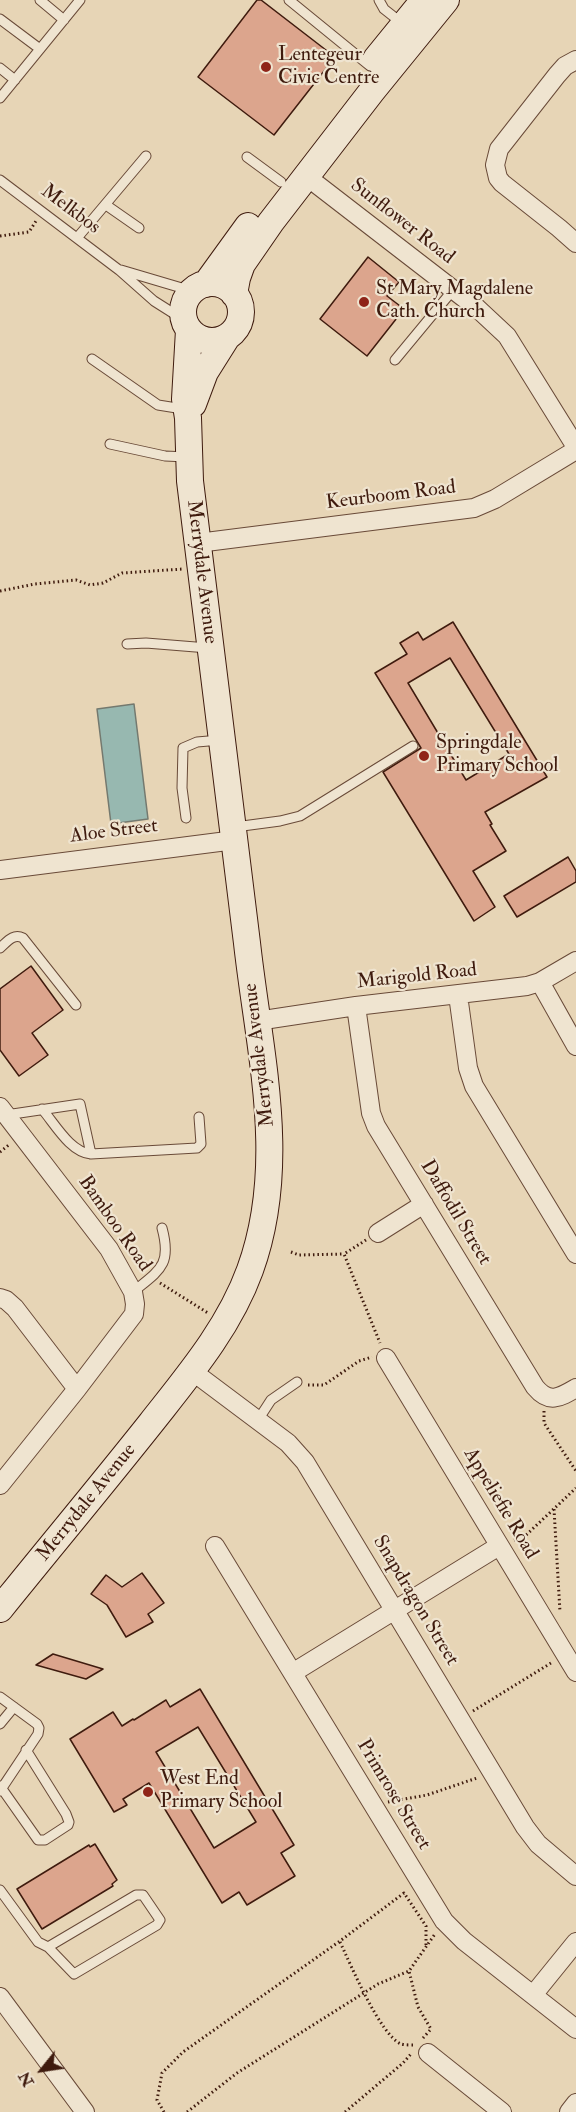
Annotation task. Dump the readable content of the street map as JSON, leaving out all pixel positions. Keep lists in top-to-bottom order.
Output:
{
  "streets": {
    "street": [
      "Sunflower Road",
      "Keurboom Road",
      "Merrydale Avenue",
      "Aloe Street",
      "Marigold Road",
      "Daffodil Street",
      "Bamboo Road",
      "Appeliefie Road",
      "Snapdragon Street",
      "Primrose Street"
    ],
    "lane": ["Melkbos"]
  },
  "crossings": [
    ["Melkbos", "Merrydale Avenue"],
    ["Sunflower Road", "Keurboom Road"],
    ["Keurboom Road", "Merrydale Avenue"],
    ["Merrydale Avenue", "Aloe Street"],
    ["Merrydale Avenue", "Marigold Road"],
    ["Merrydale Avenue", "Snapdragon Street"],
    ["Marigold Road", "Daffodil Street"]
  ],
  "places": [
    "Lentegeur Civic Centre",
    "St Mary Magdalene Cath. Church",
    "Springdale Primary School",
    "West End Primary School"
  ],
  "north": "bottom left"
}
